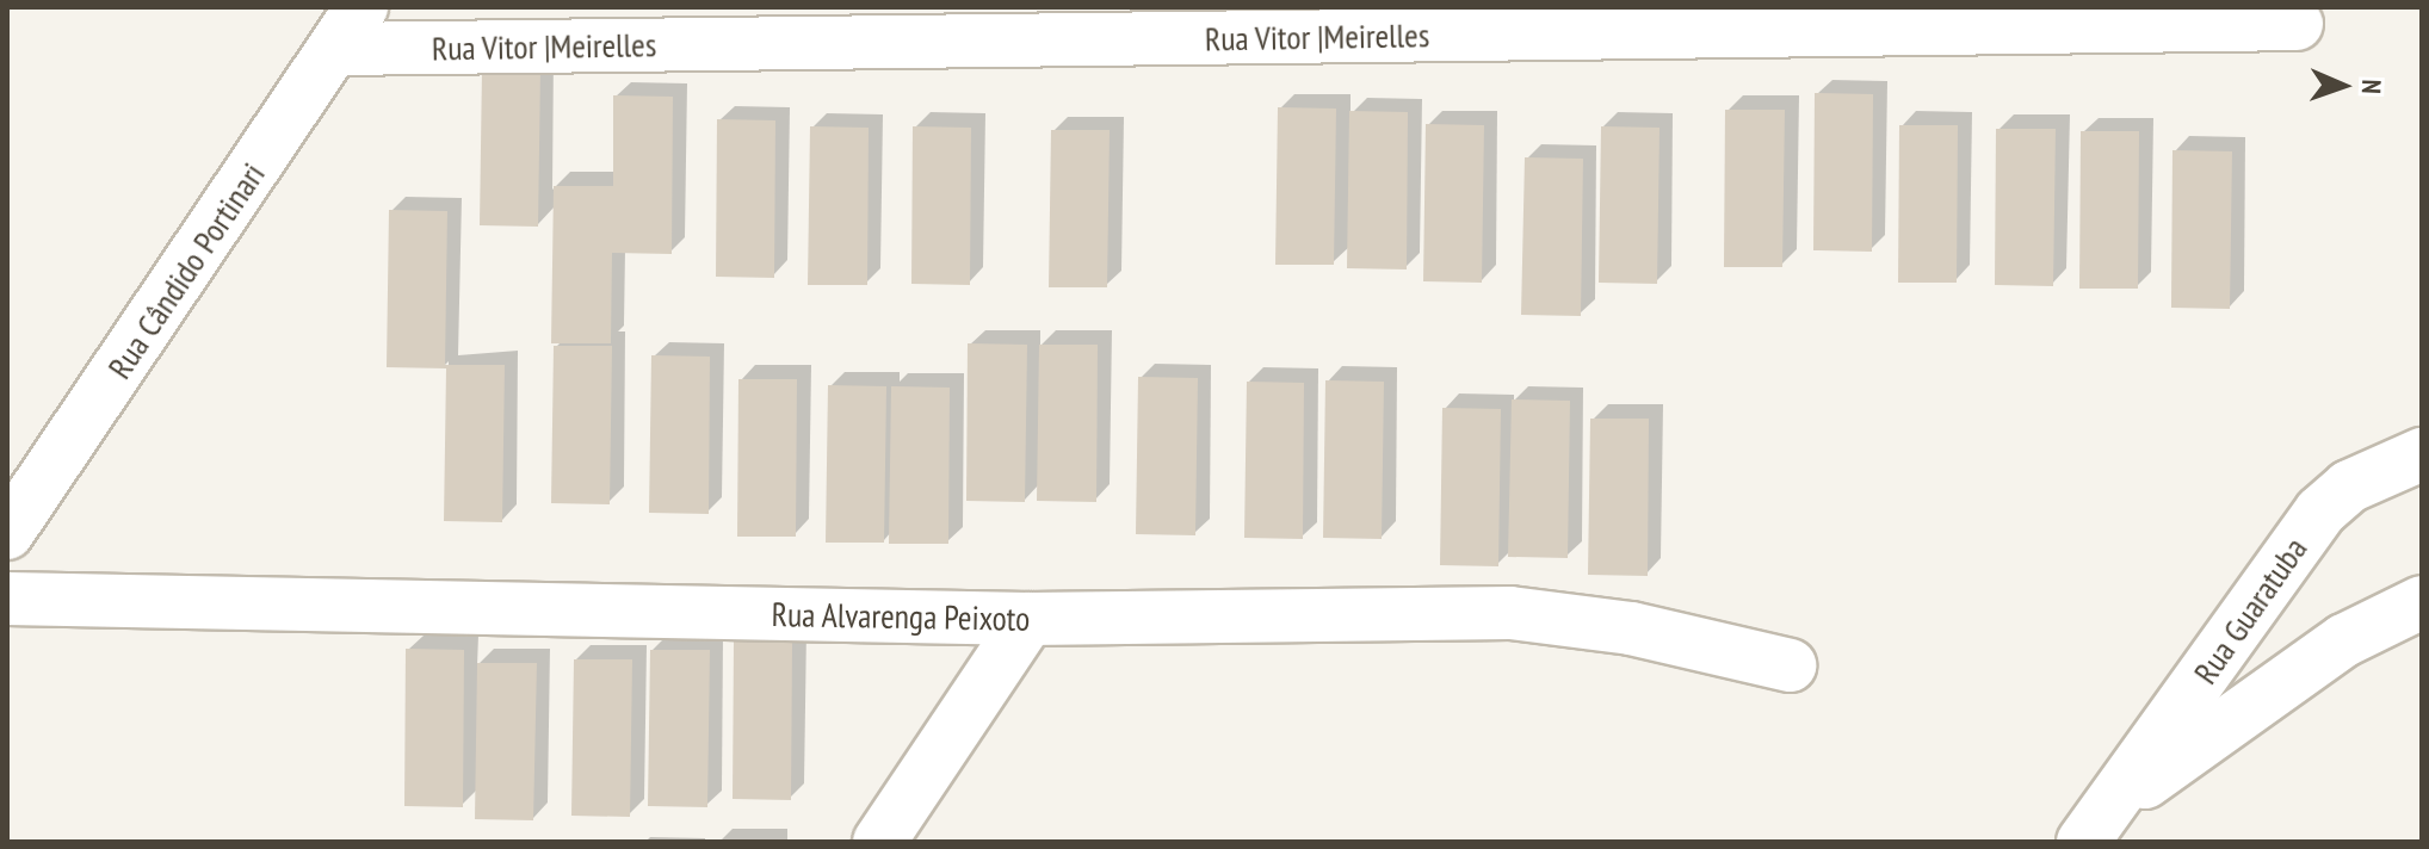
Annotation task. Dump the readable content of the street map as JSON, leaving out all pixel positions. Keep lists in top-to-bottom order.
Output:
{
  "streets": {
    "street": [
      "Rua Vitor |Meirelles",
      "Rua Cândido Portinari",
      "Rua Guaratuba",
      "Rua Alvarenga Peixoto"
    ]
  },
  "crossings": [
    ["Rua Vitor |Meirelles", "Rua Cândido Portinari"]
  ],
  "north": "right"
}
